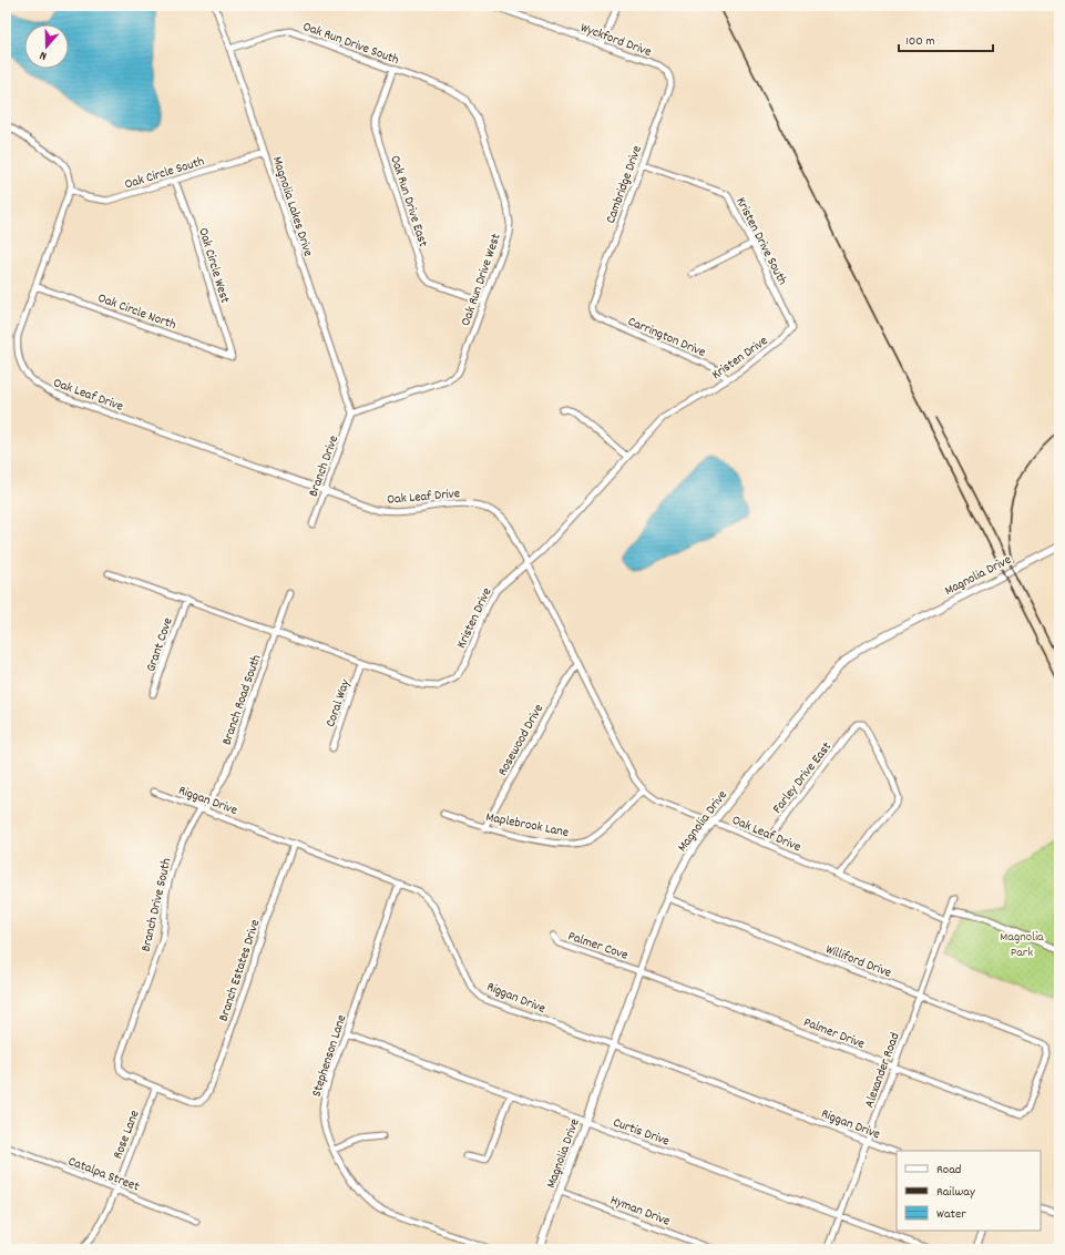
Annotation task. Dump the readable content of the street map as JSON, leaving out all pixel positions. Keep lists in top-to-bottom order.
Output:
{
  "streets": {
    "street": [
      "Wyckford Drive",
      "Oak Run Drive South",
      "Oak Circle South",
      "Cambridge Drive",
      "Oak Run Drive East",
      "Magnolia Lakes Drive",
      "Kristen Drive South",
      "Oak Circle West",
      "Oak Run Drive West",
      "Oak Circle North",
      "Carrington Drive",
      "Kristen Drive",
      "Oak Leaf Drive",
      "Branch Drive",
      "Magnolia Drive",
      "Grant Cove",
      "Branch Road South",
      "Coral Way",
      "Rosewood Drive",
      "Farley Drive East",
      "Riggan Drive",
      "Maplebrook Lane",
      "Branch Drive South",
      "Palmer Cove",
      "Williford Drive",
      "Branch Estates Drive",
      "Palmer Drive",
      "Stephenson Lane",
      "Alexander Road",
      "Curtis Drive",
      "Rose Lane",
      "Catalpa Street",
      "Hyman Drive"
    ]
  },
  "crossings": [
    ["Wyckford Drive", "Cambridge Drive"],
    ["Oak Run Drive South", "Oak Run Drive East"],
    ["Oak Run Drive South", "Magnolia Lakes Drive"],
    ["Oak Run Drive South", "Oak Run Drive West"],
    ["Oak Circle South", "Magnolia Lakes Drive"],
    ["Oak Circle South", "Oak Circle West"],
    ["Oak Circle South", "Oak Leaf Drive"],
    ["Cambridge Drive", "Kristen Drive South"],
    ["Cambridge Drive", "Carrington Drive"],
    ["Oak Run Drive East", "Oak Run Drive West"],
    ["Magnolia Lakes Drive", "Oak Run Drive West"],
    ["Magnolia Lakes Drive", "Branch Drive"],
    ["Kristen Drive South", "Kristen Drive"],
    ["Oak Circle West", "Oak Circle North"],
    ["Oak Run Drive West", "Branch Drive"],
    ["Oak Circle North", "Oak Leaf Drive"],
    ["Carrington Drive", "Kristen Drive"],
    ["Kristen Drive", "Oak Leaf Drive"],
    ["Kristen Drive", "Grant Cove"],
    ["Kristen Drive", "Branch Road South"],
    ["Kristen Drive", "Coral Way"],
    ["Oak Leaf Drive", "Branch Drive"],
    ["Oak Leaf Drive", "Magnolia Drive"],
    ["Oak Leaf Drive", "Rosewood Drive"],
    ["Oak Leaf Drive", "Farley Drive East"],
    ["Oak Leaf Drive", "Maplebrook Lane"],
    ["Oak Leaf Drive", "Alexander Road"],
    ["Magnolia Drive", "Riggan Drive"],
    ["Magnolia Drive", "Palmer Cove"],
    ["Magnolia Drive", "Williford Drive"],
    ["Magnolia Drive", "Palmer Drive"],
    ["Magnolia Drive", "Curtis Drive"],
    ["Magnolia Drive", "Hyman Drive"],
    ["Branch Road South", "Riggan Drive"],
    ["Branch Road South", "Branch Drive South"],
    ["Rosewood Drive", "Maplebrook Lane"],
    ["Riggan Drive", "Branch Drive South"],
    ["Riggan Drive", "Branch Estates Drive"],
    ["Riggan Drive", "Stephenson Lane"],
    ["Riggan Drive", "Alexander Road"],
    ["Branch Drive South", "Branch Estates Drive"],
    ["Branch Drive South", "Rose Lane"],
    ["Palmer Cove", "Palmer Drive"],
    ["Williford Drive", "Palmer Drive"],
    ["Williford Drive", "Alexander Road"],
    ["Branch Estates Drive", "Rose Lane"],
    ["Palmer Drive", "Alexander Road"],
    ["Stephenson Lane", "Curtis Drive"],
    ["Alexander Road", "Curtis Drive"],
    ["Rose Lane", "Catalpa Street"]
  ],
  "parks": ["Magnolia Park"],
  "legend": ["Road", "Railway", "Water"],
  "scale_bar": "100 m",
  "north": "bottom"
}
